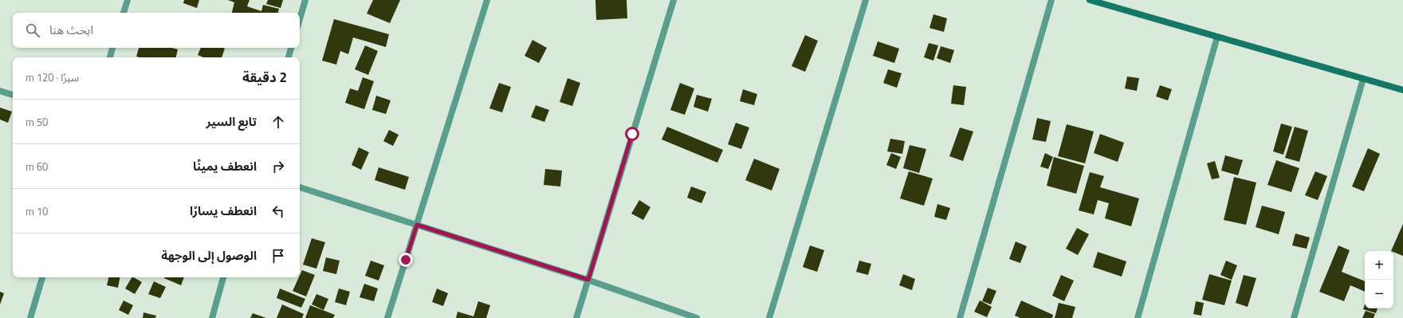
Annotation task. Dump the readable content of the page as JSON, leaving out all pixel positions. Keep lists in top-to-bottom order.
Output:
{
  "page": {
    "search": "ابحث هنا",
    "heading": ["2 دقيقة", "سيرًا · 120 m"],
    "list": [
      ["تابع السير", "50 m"],
      ["انعطف يمينًا", "60 m"],
      ["انعطف يسارًا", "10 m"],
      "الوصول إلى الوجهة"
    ],
    "map_buttons": ["+", "−"]
  }
}
